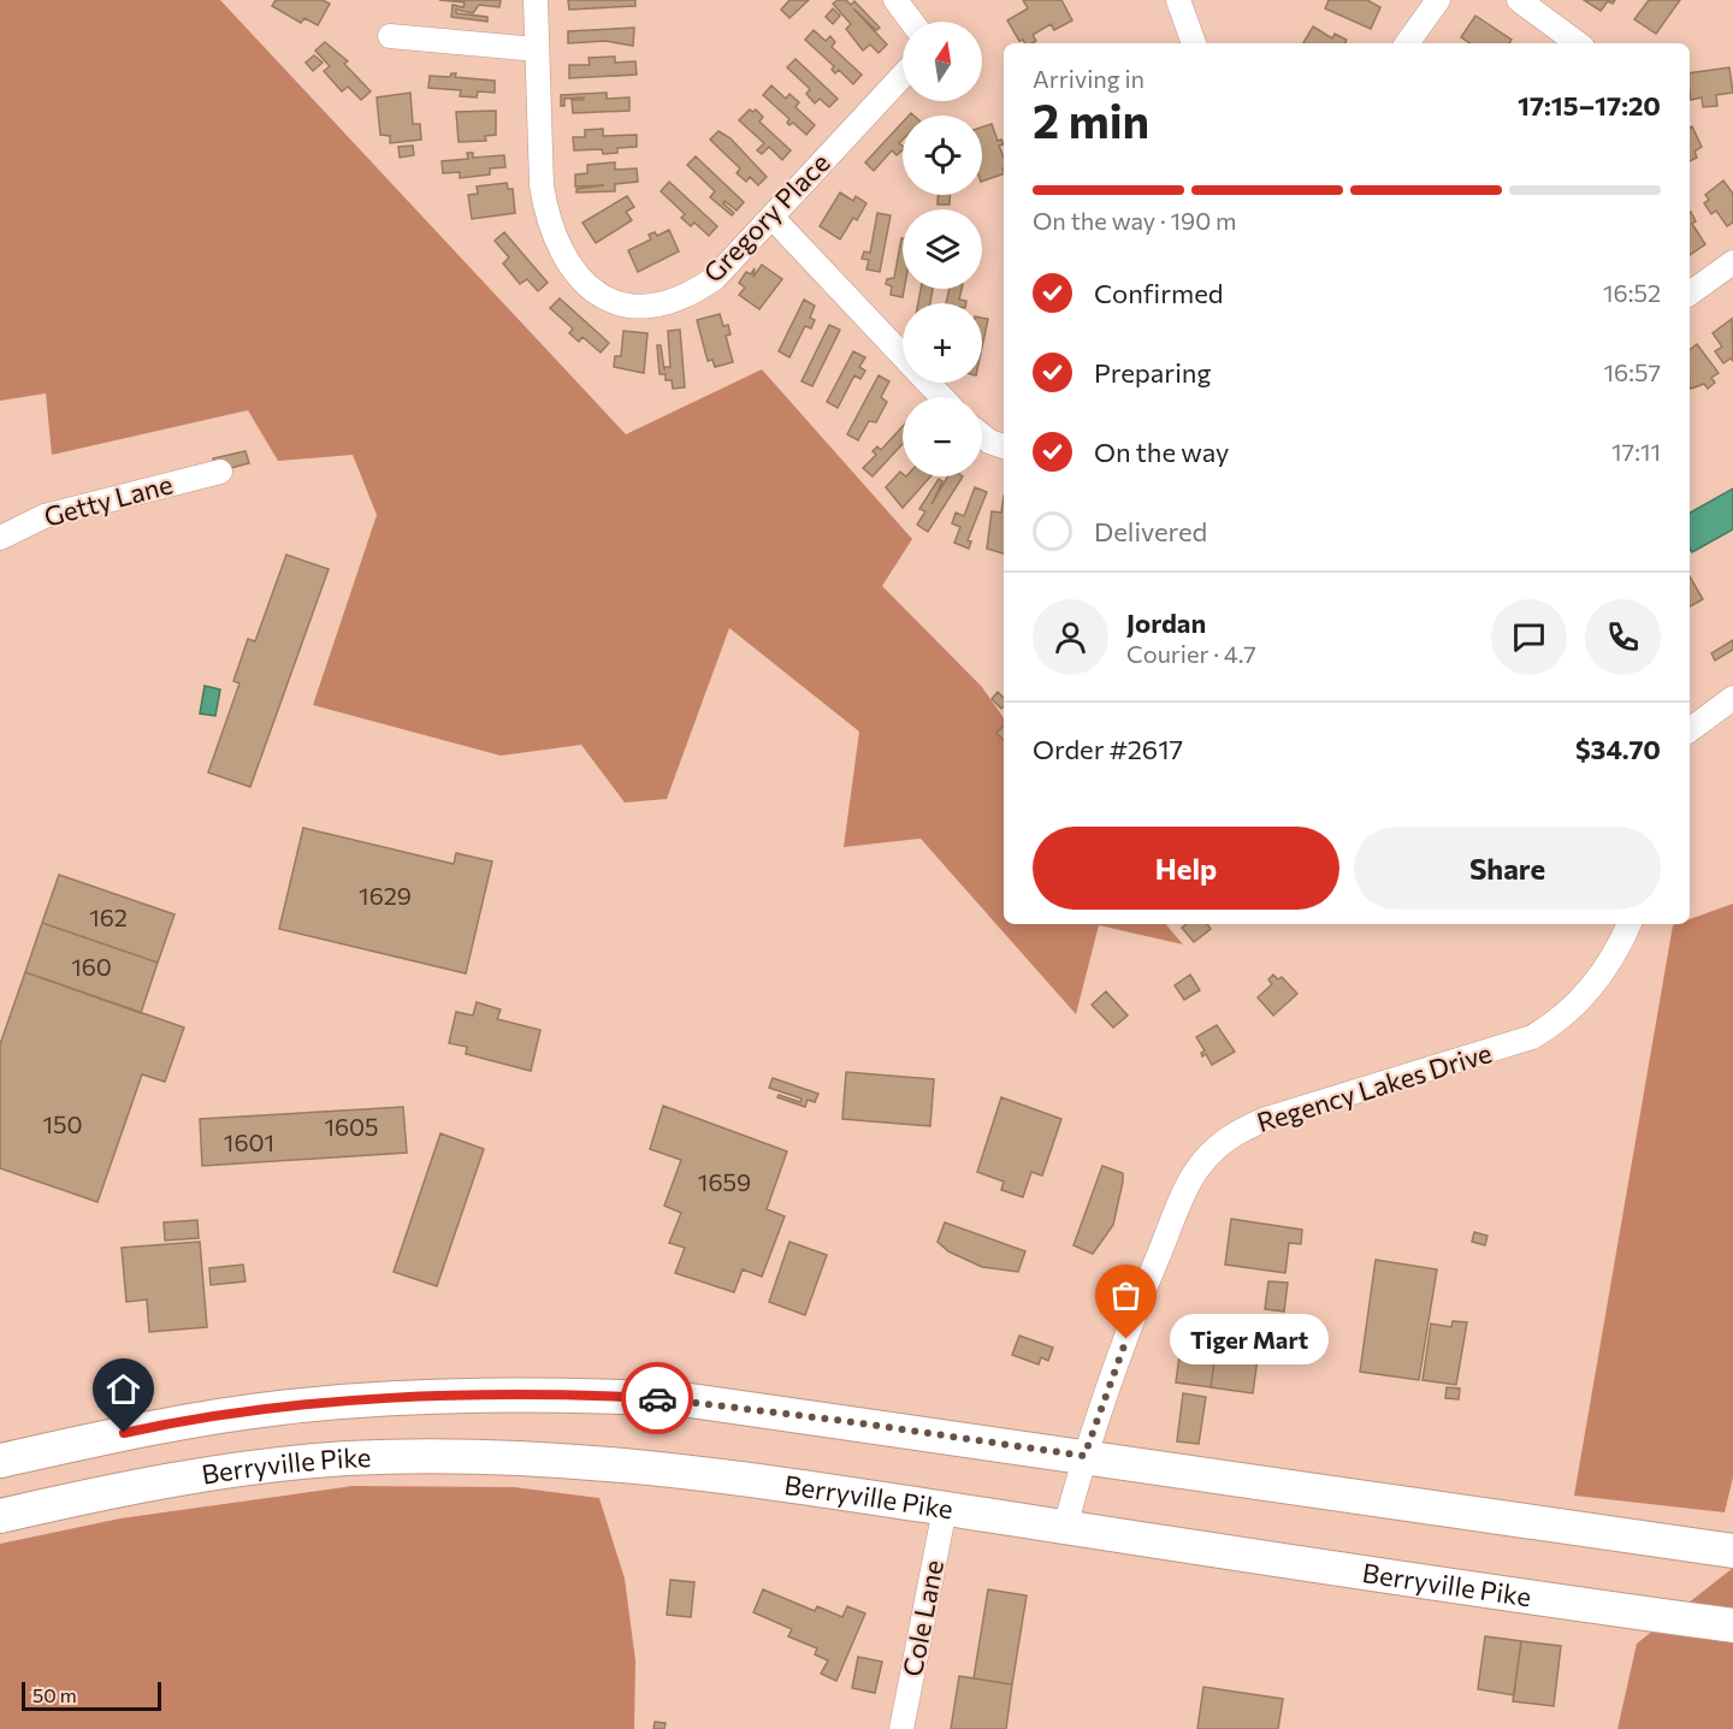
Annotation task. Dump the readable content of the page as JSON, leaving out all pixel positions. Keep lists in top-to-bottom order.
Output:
{
  "streets": {
    "highway": ["Berryville Pike"],
    "street": [
      "Gregory Place",
      "Getty Lane",
      "Regency Lakes Drive",
      "Cole Lane"
    ]
  },
  "crossings": [
    ["Regency Lakes Drive", "Berryville Pike"],
    ["Berryville Pike", "Cole Lane"]
  ],
  "places": ["Tiger Mart"],
  "house_numbers": [
    "1629",
    "162",
    "160",
    "150",
    "1605",
    "1601",
    "1659"
  ],
  "scale_bar": "50 m",
  "north": "top",
  "page": {
    "map_buttons": ["+", "−"],
    "heading": ["2 min", "Arriving in", "17:15–17:20"],
    "panel": [
      "Jordan",
      "Courier · 4.7",
      "Order #2617",
      "$34.70"
    ],
    "bar": "On the way · 190 m",
    "list": [
      ["Confirmed", "16:52"],
      ["Preparing", "16:57"],
      ["On the way", "17:11"],
      "Delivered"
    ],
    "buttons": ["Help", "Share"],
    "bubble": "Tiger Mart",
    "scale": "50 m"
  }
}
